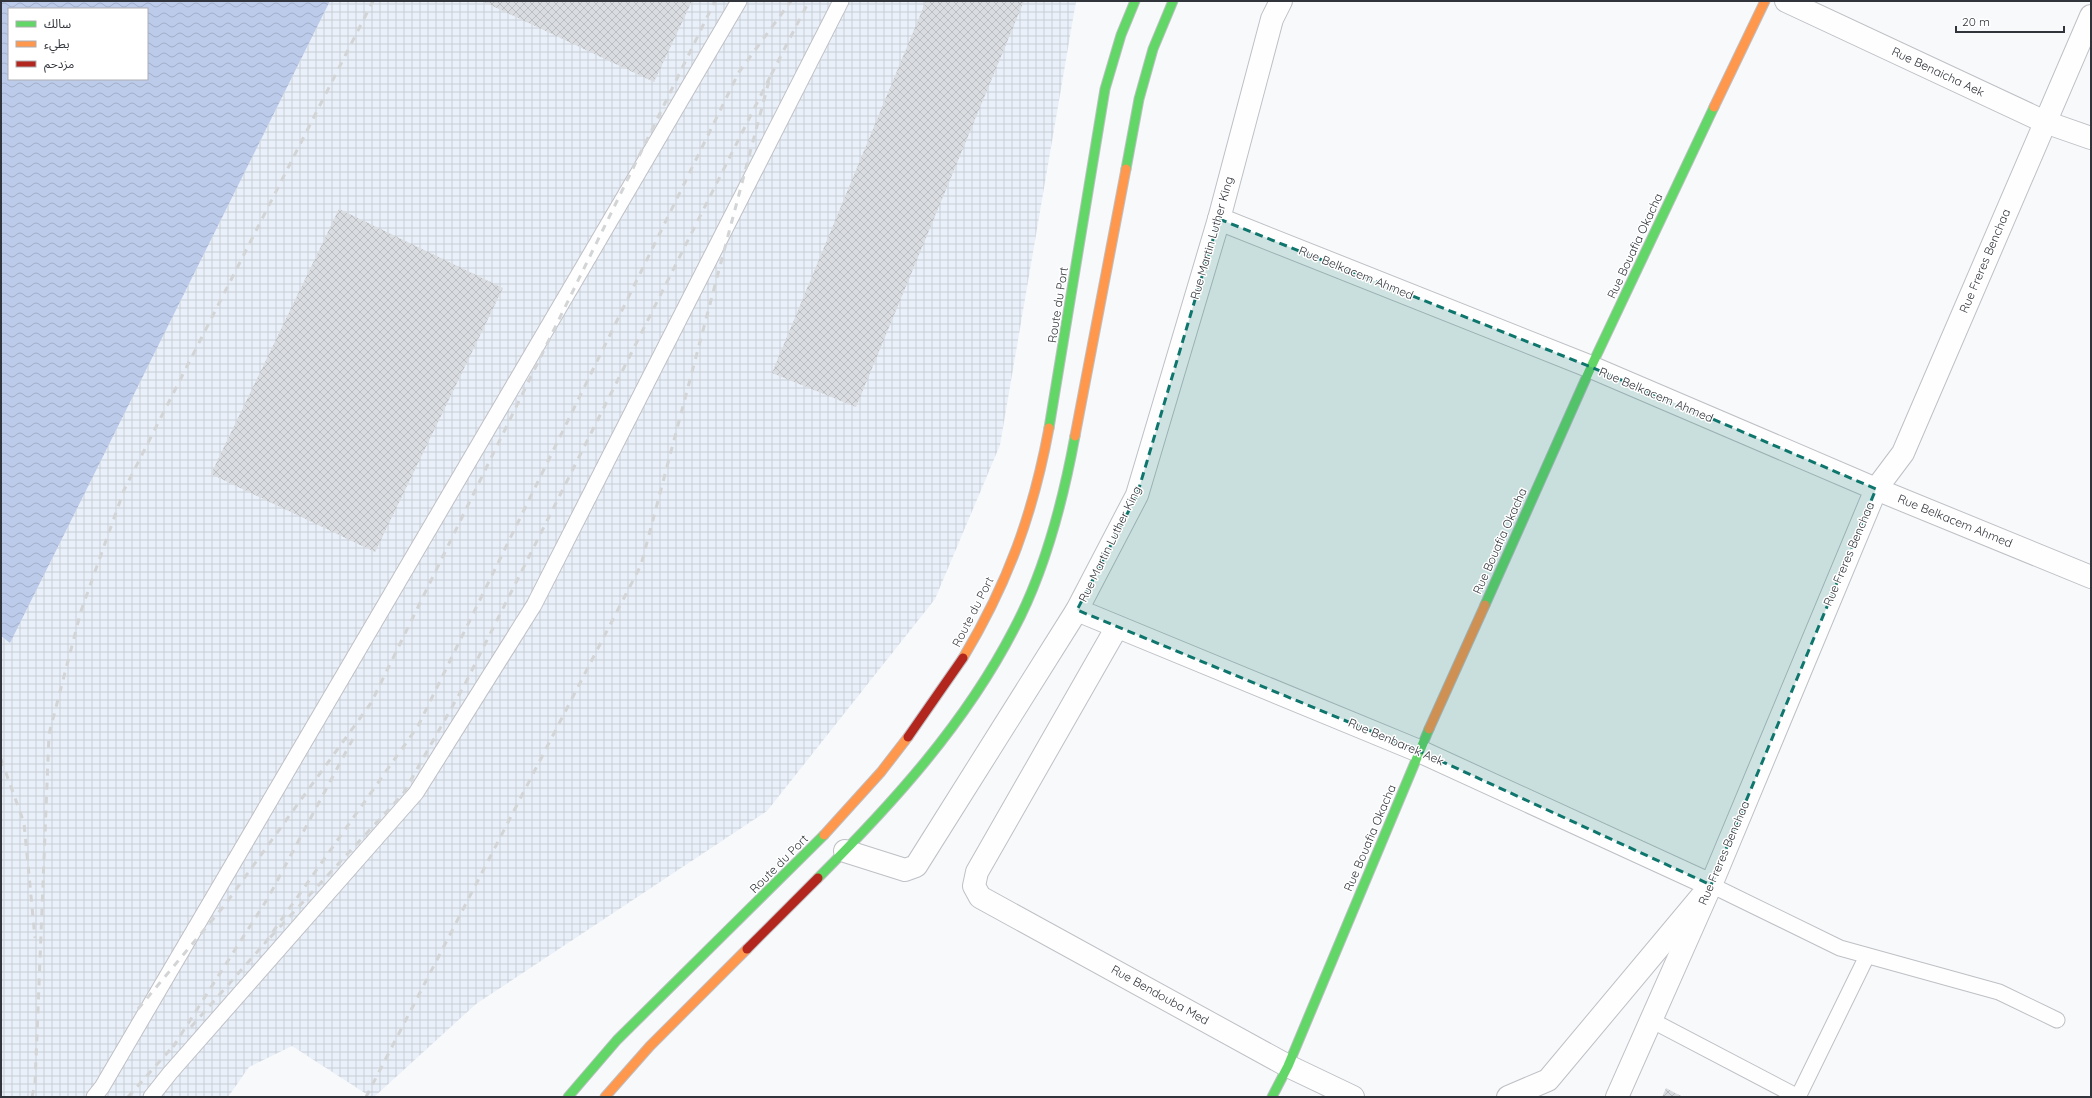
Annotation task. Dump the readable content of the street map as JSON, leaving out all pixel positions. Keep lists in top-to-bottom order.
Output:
{
  "streets": {
    "main road": ["Rue Bouafia Okacha", "Route du Port"],
    "street": [
      "Rue Benaicha Aek",
      "Rue Martin Luther King",
      "Rue Freres Benchaa",
      "Rue Belkacem Ahmed",
      "Rue Benbarek Aek",
      "Rue Bendouba Med"
    ]
  },
  "crossings": [
    ["Rue Benaicha Aek", "Rue Freres Benchaa"],
    ["Rue Martin Luther King", "Rue Belkacem Ahmed"],
    ["Rue Martin Luther King", "Rue Benbarek Aek"],
    ["Rue Bouafia Okacha", "Rue Belkacem Ahmed"],
    ["Rue Bouafia Okacha", "Rue Benbarek Aek"],
    ["Rue Bouafia Okacha", "Rue Bendouba Med"],
    ["Rue Freres Benchaa", "Rue Belkacem Ahmed"],
    ["Rue Freres Benchaa", "Rue Benbarek Aek"],
    ["Rue Benbarek Aek", "Rue Bendouba Med"]
  ],
  "legend": ["سالك", "بطيء", "مزدحم"],
  "scale_bar": "20 m"
}
